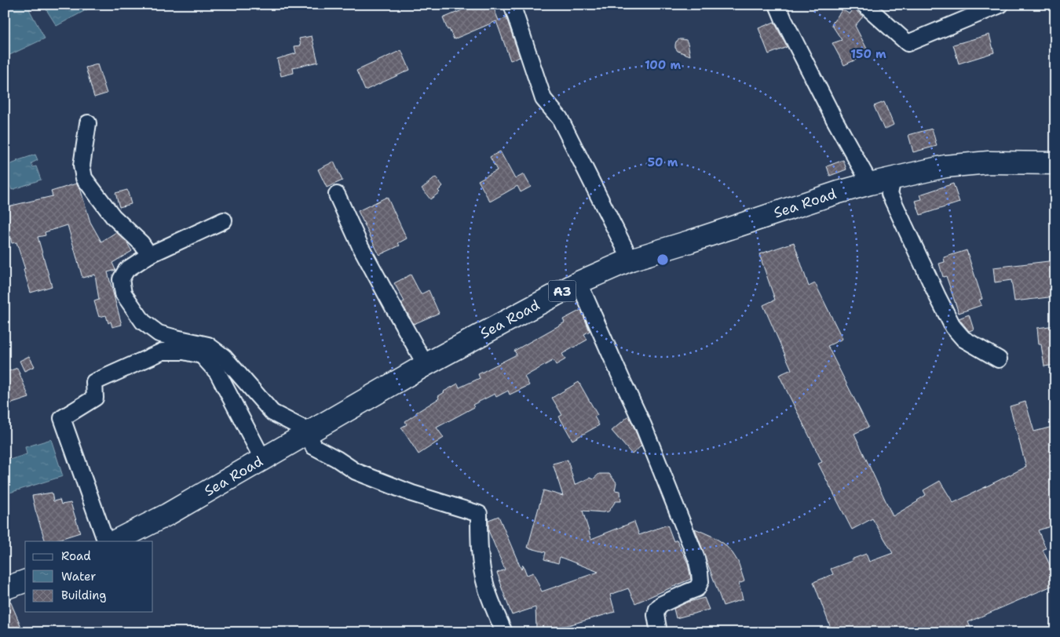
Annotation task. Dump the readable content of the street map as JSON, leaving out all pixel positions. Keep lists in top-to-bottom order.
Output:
{
  "streets": {
    "highway": ["Sea Road", "A3"]
  },
  "legend": ["Road", "Water", "Building"],
  "rings": ["150 m", "100 m", "50 m"]
}
